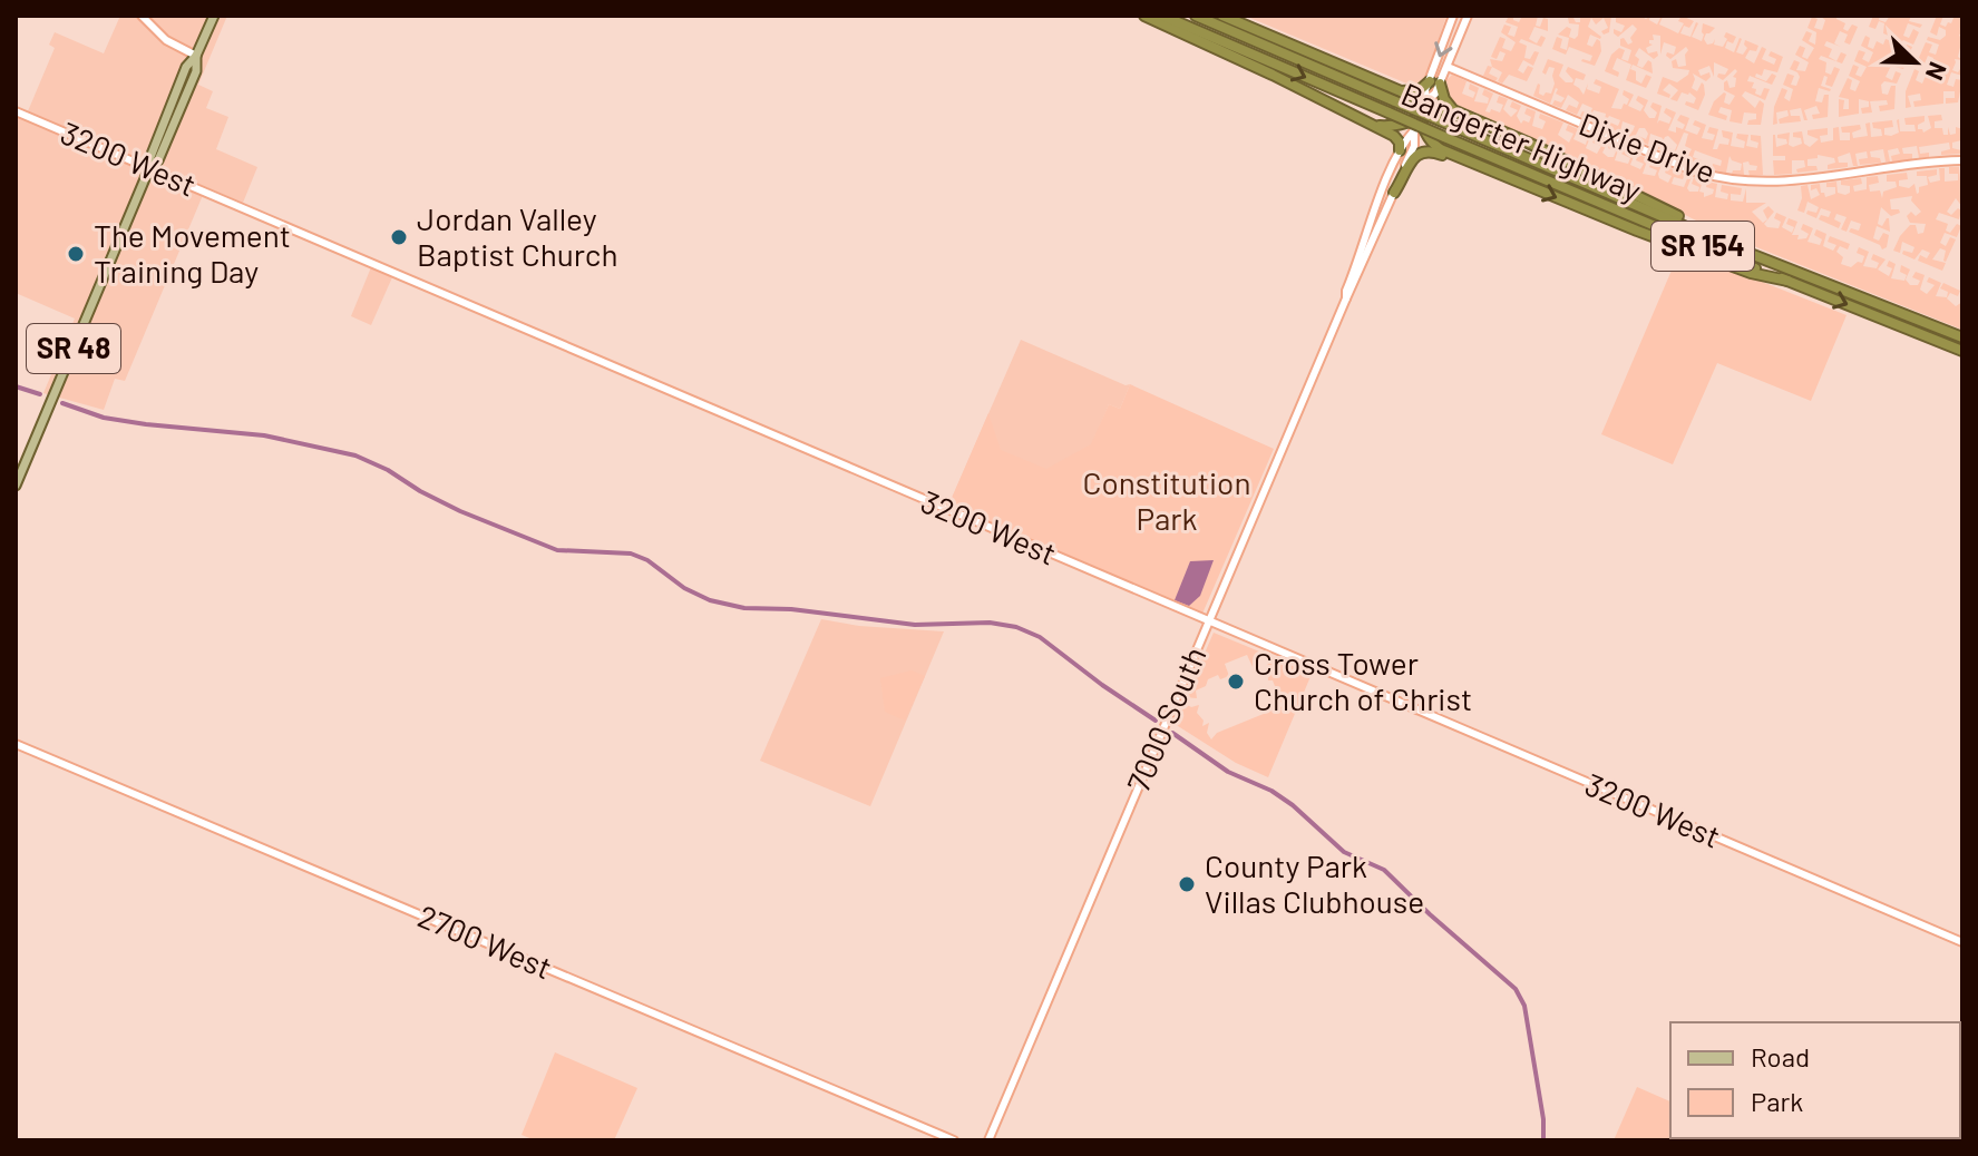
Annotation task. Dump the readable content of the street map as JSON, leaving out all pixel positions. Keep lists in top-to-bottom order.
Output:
{
  "streets": {
    "highway": ["Bangerter Highway", "SR 154"],
    "main road": ["SR 48"],
    "street": [
      "Dixie Drive",
      "3200 West",
      "7000 South",
      "2700 West"
    ]
  },
  "crossings": [
    ["Dixie Drive", "7000 South"],
    ["3200 West", "SR 48"],
    ["3200 West", "7000 South"]
  ],
  "parks": ["Constitution Park"],
  "places": [
    "Jordan Valley Baptist Church",
    "The Movement Training Day",
    "Cross Tower Church of Christ",
    "County Park Villas Clubhouse"
  ],
  "legend": ["Road", "Park"],
  "north": "bottom right"
}
